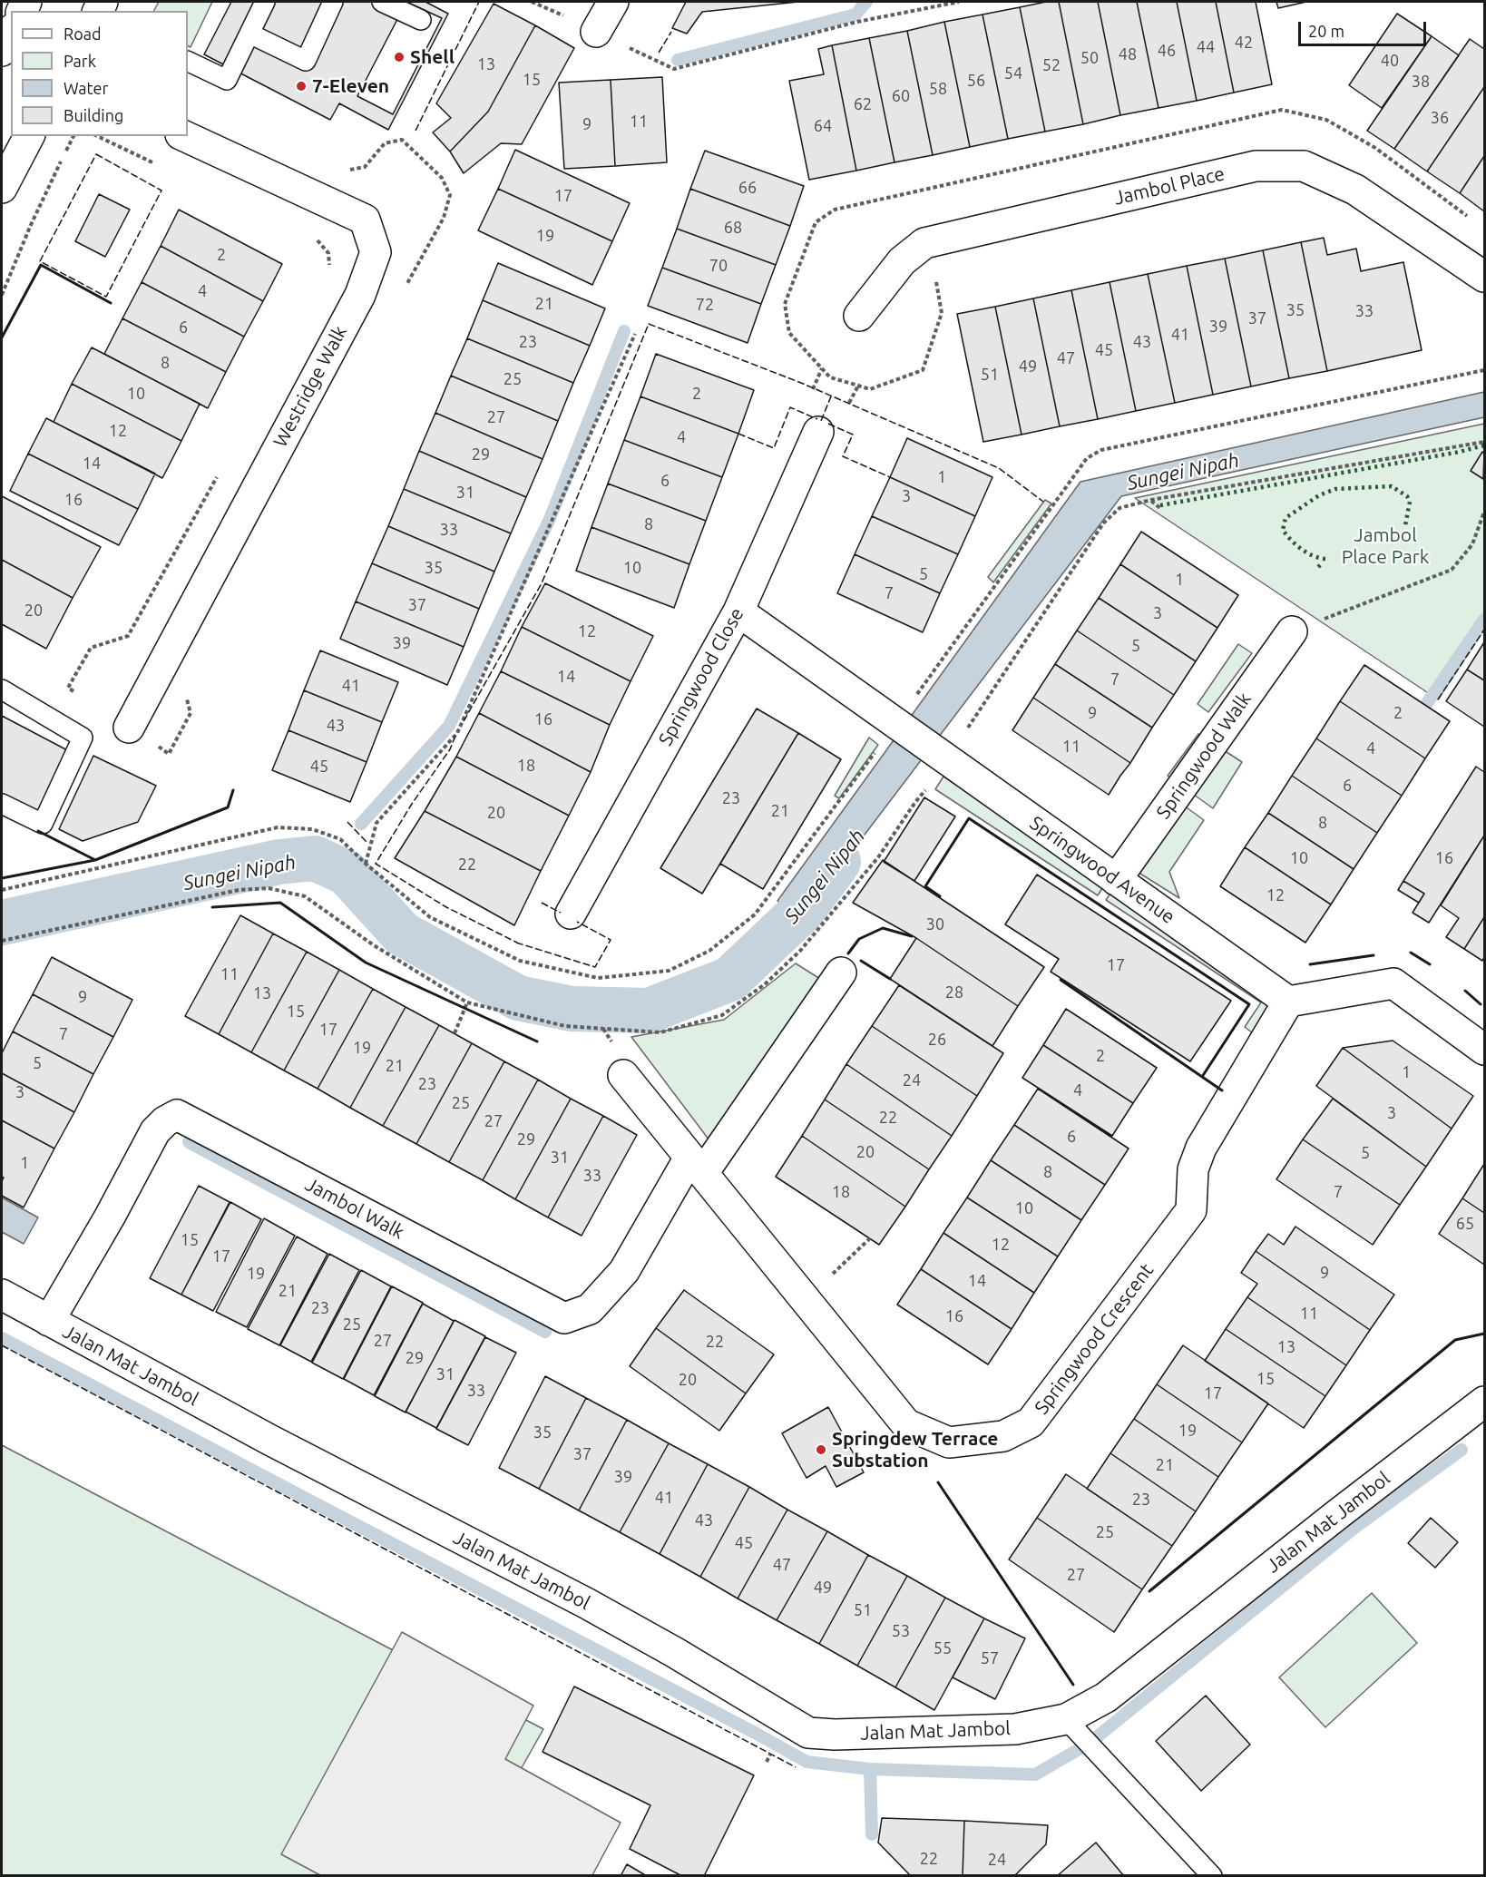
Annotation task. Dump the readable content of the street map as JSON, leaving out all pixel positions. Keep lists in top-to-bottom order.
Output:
{
  "streets": {
    "main road": [
      "Jambol Place",
      "Westridge Walk",
      "Springwood Close",
      "Springwood Walk",
      "Springwood Avenue",
      "Jambol Walk",
      "Springwood Crescent",
      "Jalan Mat Jambol"
    ]
  },
  "crossings": [
    ["Springwood Close", "Springwood Avenue"],
    ["Springwood Walk", "Springwood Avenue"],
    ["Springwood Avenue", "Springwood Crescent"],
    ["Jambol Walk", "Springwood Crescent"],
    ["Jambol Walk", "Jalan Mat Jambol"]
  ],
  "water": ["Sungei Nipah"],
  "parks": ["Jambol Place Park"],
  "places": ["Shell", "7-Eleven", "Springdew Terrace Substation"],
  "house_numbers": [
    "42",
    "44",
    "46",
    "48",
    "50",
    "40",
    "13",
    "52",
    "54",
    "15",
    "56",
    "38",
    "58",
    "60",
    "62",
    "36",
    "11",
    "9",
    "64",
    "66",
    "17",
    "68",
    "19",
    "2",
    "70",
    "4",
    "21",
    "72",
    "35",
    "33",
    "37",
    "39",
    "6",
    "41",
    "23",
    "43",
    "45",
    "47",
    "8",
    "49",
    "51",
    "25",
    "10",
    "2",
    "27",
    "12",
    "4",
    "29",
    "14",
    "1",
    "6",
    "31",
    "3",
    "16",
    "8",
    "33",
    "35",
    "10",
    "5",
    "1",
    "7",
    "37",
    "20",
    "3",
    "12",
    "39",
    "5",
    "14",
    "7",
    "41",
    "9",
    "2",
    "16",
    "43",
    "11",
    "4",
    "18",
    "45",
    "6",
    "23",
    "21",
    "20",
    "8",
    "10",
    "16",
    "22",
    "12",
    "30",
    "17",
    "11",
    "28",
    "13",
    "9",
    "15",
    "17",
    "7",
    "26",
    "19",
    "2",
    "5",
    "21",
    "1",
    "24",
    "23",
    "4",
    "3",
    "25",
    "3",
    "22",
    "27",
    "6",
    "29",
    "20",
    "5",
    "31",
    "1",
    "8",
    "33",
    "18",
    "7",
    "10",
    "65",
    "15",
    "12",
    "17",
    "9",
    "19",
    "14",
    "21",
    "23",
    "11",
    "16",
    "25",
    "27",
    "22",
    "13",
    "29",
    "31",
    "15",
    "20",
    "33",
    "17",
    "19",
    "35",
    "37",
    "21",
    "39",
    "41",
    "23",
    "43",
    "25",
    "45",
    "47",
    "27",
    "49",
    "51",
    "53",
    "55",
    "57",
    "22",
    "24"
  ],
  "legend": [
    "Road",
    "Park",
    "Water",
    "Building"
  ],
  "scale_bar": "20 m"
}
